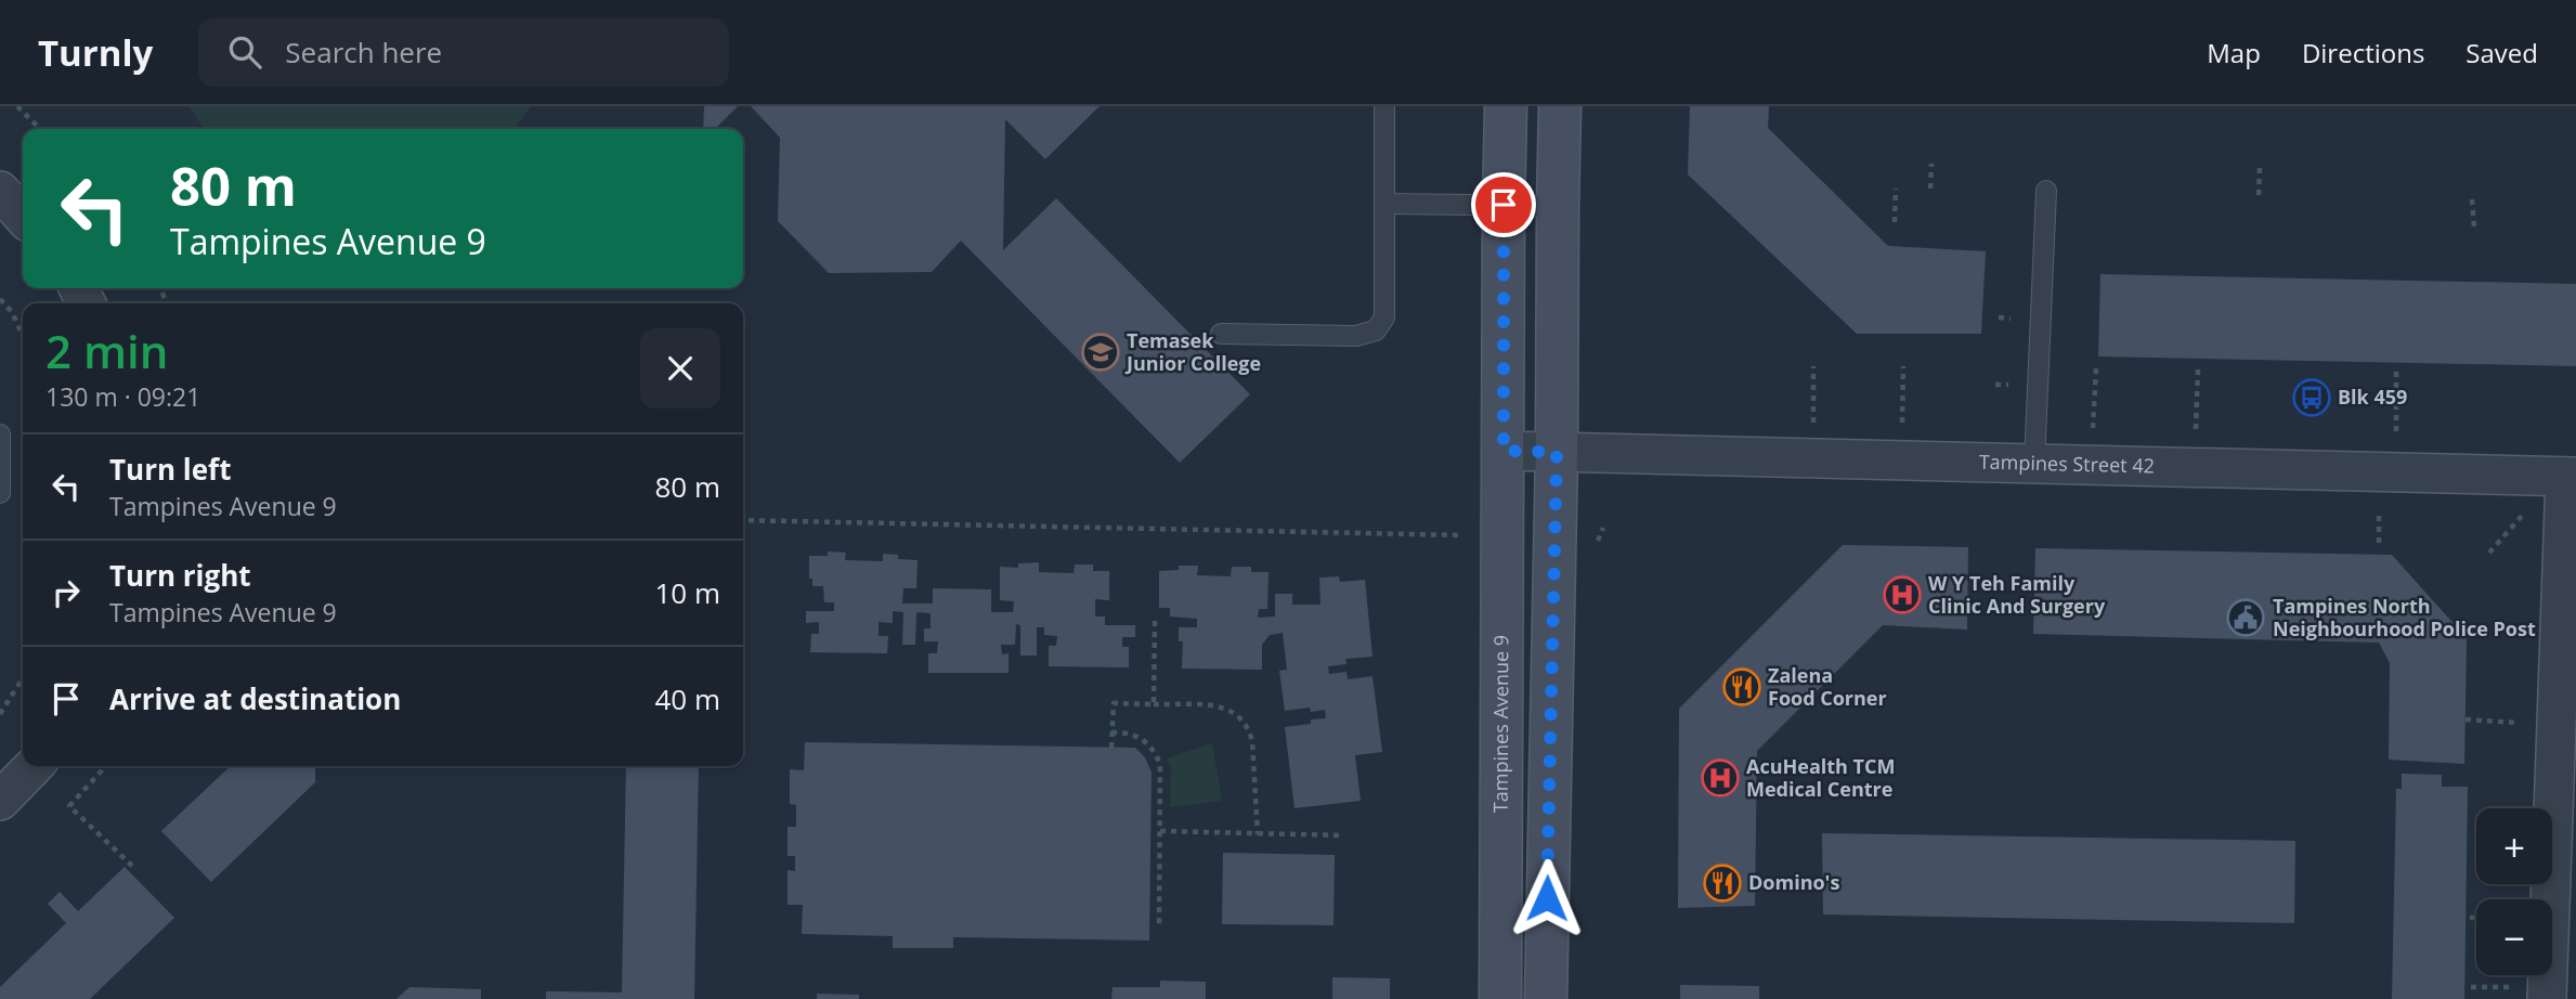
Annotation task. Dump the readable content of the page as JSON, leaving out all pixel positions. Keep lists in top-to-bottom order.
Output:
{
  "streets": {
    "main road": ["Tampines Avenue 9"],
    "street": ["Tampines Street 42"]
  },
  "places": {
    "school or university": ["Temasek Junior College"],
    "bus stop": ["Blk 459"],
    "hospital": ["W Y Teh Family Clinic And Surgery", "AcuHealth TCM Medical Centre"],
    "public building": ["Tampines North Neighbourhood Police Post"],
    "restaurant": ["Zalena Food Corner", "Domino's"]
  },
  "page": {
    "header": "Turnly",
    "search": "Search here",
    "nav": ["Map", "Directions", "Saved"],
    "turn": ["80 m", "Tampines Avenue 9"],
    "heading": ["2 min", "130 m · 09:21"],
    "list": [
      {
        "name": "Turn left",
        "note": "Tampines Avenue 9",
        "value": "80 m"
      },
      {
        "name": "Turn right",
        "note": "Tampines Avenue 9",
        "value": "10 m"
      },
      {
        "name": "Arrive at destination",
        "value": "40 m"
      }
    ],
    "map_buttons": ["+", "−"]
  }
}
